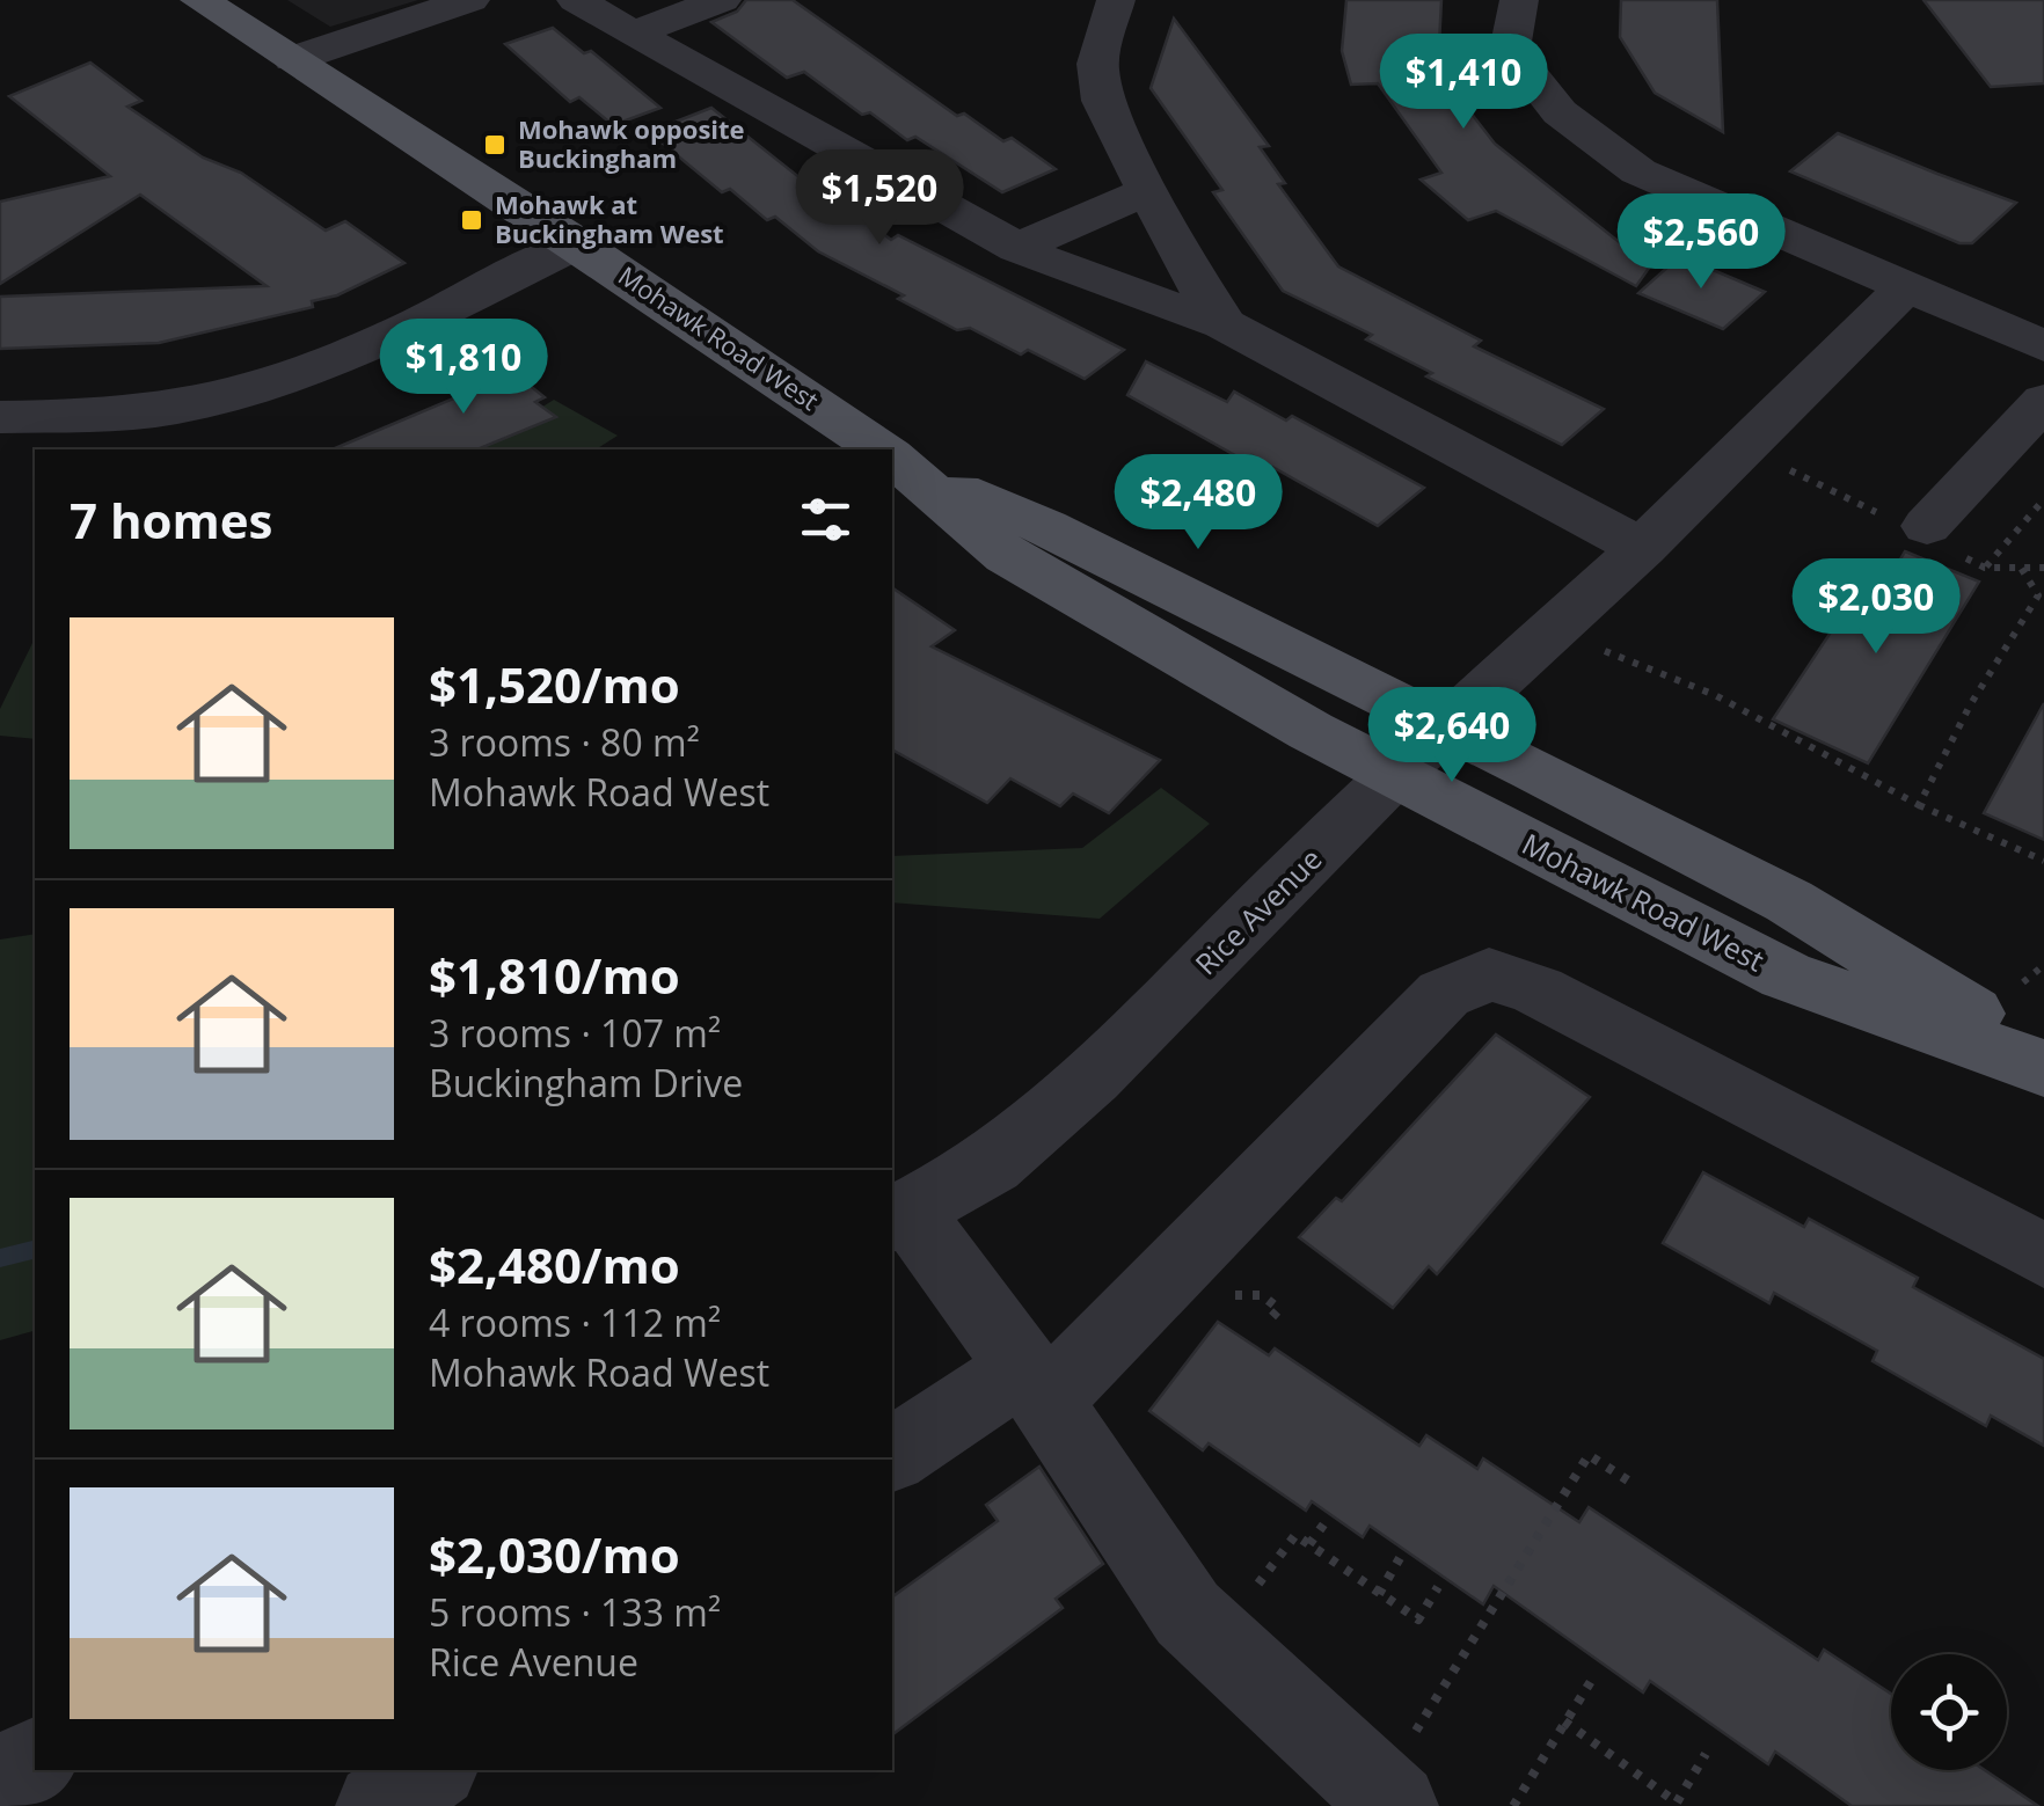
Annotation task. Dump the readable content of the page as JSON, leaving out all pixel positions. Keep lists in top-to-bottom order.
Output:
{
  "streets": {
    "main road": ["Mohawk Road West"],
    "street": ["Rice Avenue"]
  },
  "crossings": [
    ["Mohawk Road West", "Rice Avenue"]
  ],
  "places": {
    "transit": ["Mohawk opposite Buckingham", "Mohawk at Buckingham West"]
  },
  "page": {
    "price": [
      "$1,410",
      "$1,520",
      "$2,560",
      "$1,810",
      "$2,480",
      "$2,030",
      "$2,640"
    ],
    "heading": "7 homes",
    "list": [
      {
        "name": "$1,520/mo",
        "note": "3 rooms · 80 m² · Mohawk Road West"
      },
      {
        "name": "$1,810/mo",
        "note": "3 rooms · 107 m² · Buckingham Drive"
      },
      {
        "name": "$2,480/mo",
        "note": "4 rooms · 112 m² · Mohawk Road West"
      },
      {
        "name": "$2,030/mo",
        "note": "5 rooms · 133 m² · Rice Avenue"
      }
    ]
  }
}
